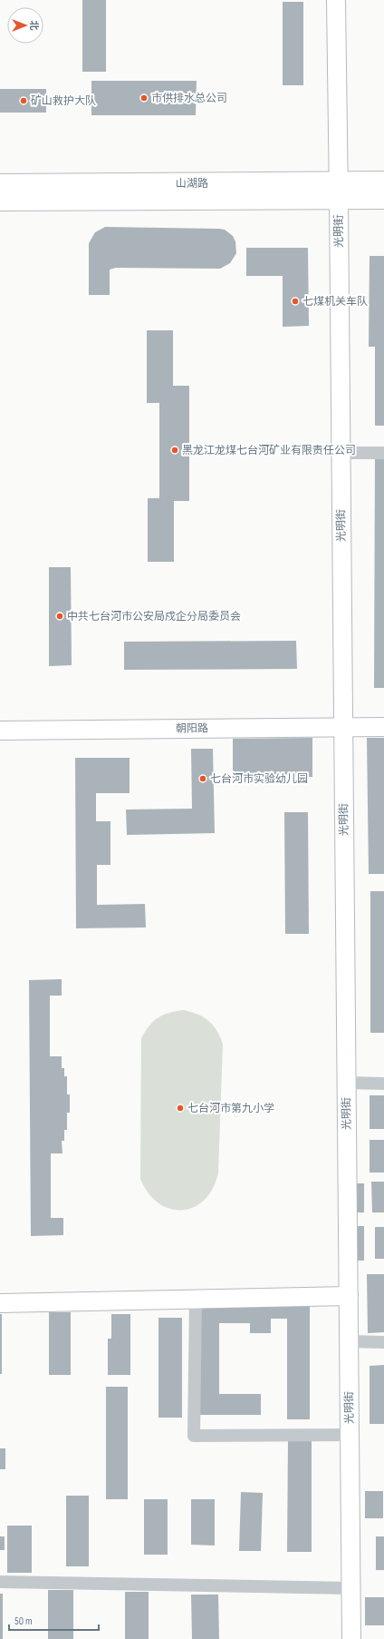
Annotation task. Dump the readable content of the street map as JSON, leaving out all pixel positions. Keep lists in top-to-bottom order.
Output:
{
  "streets": {
    "main road": ["山湖路", "光明街", "朝阳路"]
  },
  "crossings": [
    ["山湖路", "光明街"],
    ["光明街", "朝阳路"]
  ],
  "places": [
    "市供排水总公司",
    "矿山救护大队",
    "七煤机关车队",
    "黑龙江龙煤七台河矿业有限责任公司",
    "中共七台河市公安局戍企分局委员会",
    "七台河市实验幼儿园",
    "七台河市第九小学"
  ],
  "scale_bar": "50 m",
  "north": "right"
}
